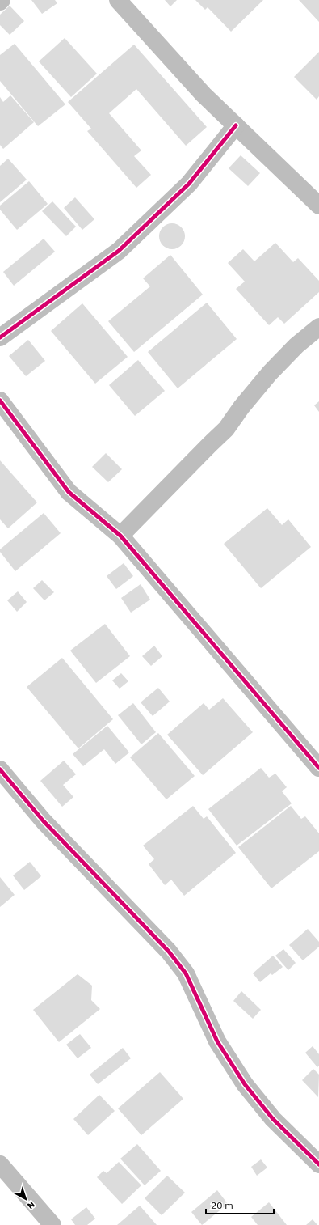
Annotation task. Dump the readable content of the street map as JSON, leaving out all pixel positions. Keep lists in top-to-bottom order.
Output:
{
  "scale_bar": "20 m",
  "north": "bottom right"
}
